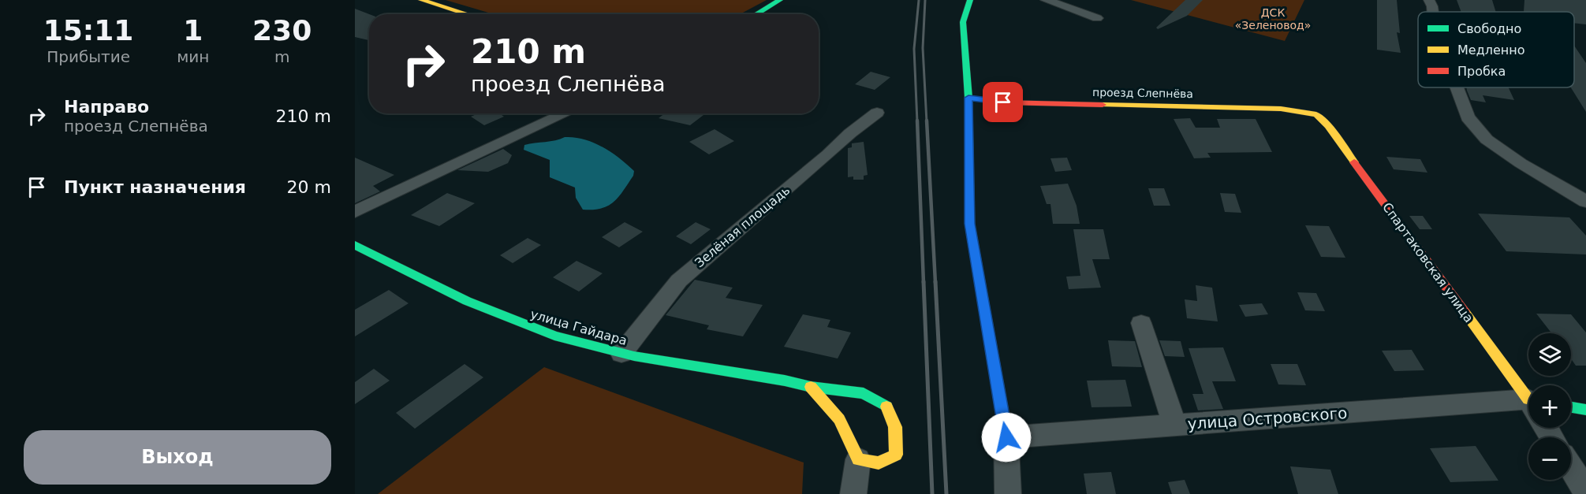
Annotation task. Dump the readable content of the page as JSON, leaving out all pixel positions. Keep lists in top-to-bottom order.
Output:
{
  "streets": {
    "street": [
      "проезд Слепнёва",
      "Зелёная площадь",
      "Спартаковская улица",
      "улица Гайдара",
      "улица Островского"
    ]
  },
  "crossings": [
    ["проезд Слепнёва", "Спартаковская улица"],
    ["Зелёная площадь", "улица Гайдара"]
  ],
  "parks": ["ДСК «Зеленовод»"],
  "legend": ["Свободно", "Медленно", "Пробка"],
  "page": {
    "eta": [
      "15:11",
      "Прибытие",
      "1",
      "мин",
      "230",
      "m"
    ],
    "turn": ["210 m", "проезд Слепнёва"],
    "list": [
      {
        "name": "Направо",
        "note": "проезд Слепнёва",
        "value": "210 m"
      },
      {
        "name": "Пункт назначения",
        "value": "20 m"
      }
    ],
    "map_buttons": ["+", "−"],
    "buttons": "Выход"
  }
}
